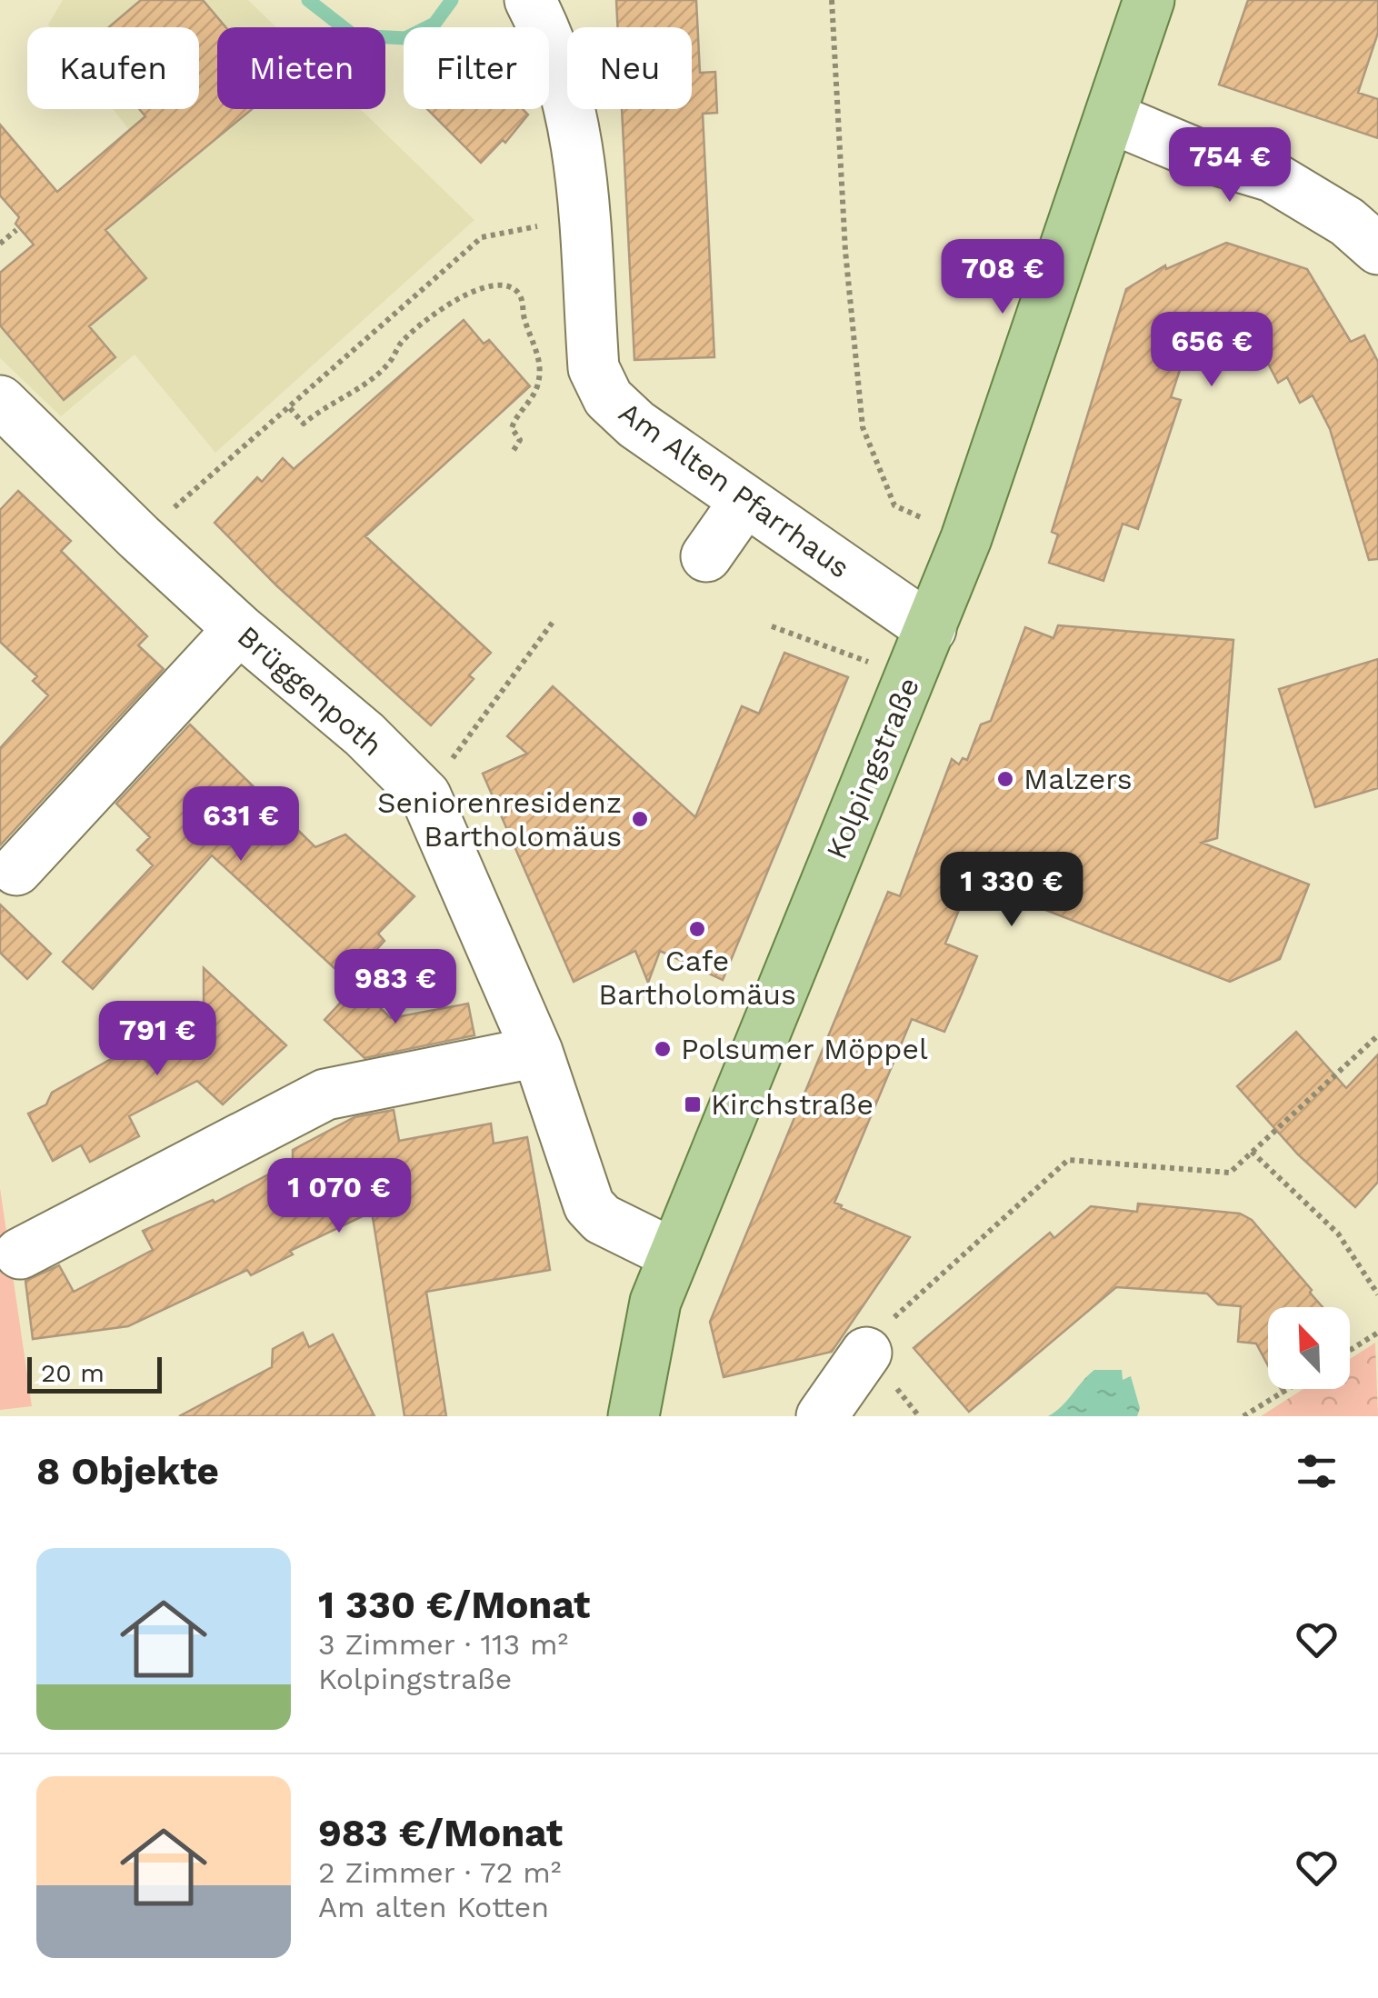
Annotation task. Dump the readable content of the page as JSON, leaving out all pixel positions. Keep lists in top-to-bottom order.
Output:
{
  "streets": {
    "main road": ["Kolpingstraße"],
    "street": ["Am Alten Pfarrhaus", "Brüggenpoth"]
  },
  "crossings": [
    ["Am Alten Pfarrhaus", "Kolpingstraße"],
    ["Brüggenpoth", "Kolpingstraße"]
  ],
  "places": {
    "other": [
      "Malzers",
      "Seniorenresidenz Bartholomäus",
      "Cafe Bartholomäus",
      "Polsumer Möppel"
    ],
    "transit": ["Kirchstraße"]
  },
  "scale_bar": "20 m",
  "north": "top left",
  "page": {
    "chip": [
      "Kaufen",
      "Mieten",
      "Filter",
      "Neu"
    ],
    "price": [
      "754 €",
      "708 €",
      "656 €",
      "631 €",
      "1 330 €",
      "983 €",
      "791 €",
      "1 070 €"
    ],
    "scale": "20 m",
    "heading": "8 Objekte",
    "list": [
      {
        "name": "1 330 €/Monat",
        "note": "3 Zimmer · 113 m² · Kolpingstraße"
      },
      {
        "name": "983 €/Monat",
        "note": "2 Zimmer · 72 m² · Am alten Kotten"
      }
    ]
  }
}
